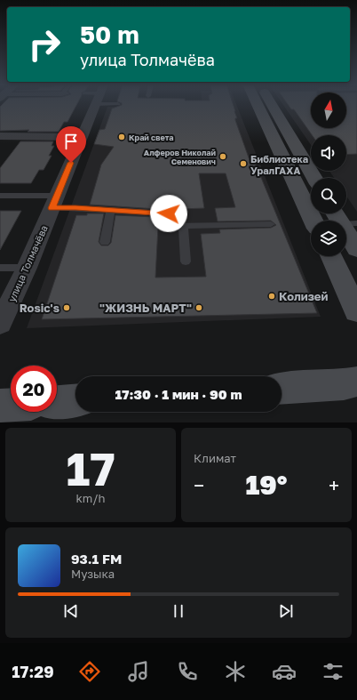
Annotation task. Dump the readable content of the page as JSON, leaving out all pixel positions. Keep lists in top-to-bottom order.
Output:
{
  "streets": {
    "street": ["улица Толмачёва"]
  },
  "places": [
    "Край света",
    "Алферов Николай Семенович",
    "Библиотека УралГАХА",
    "Колизей",
    "Rosic's",
    "\"ЖИЗНЬ МАРТ\""
  ],
  "north": "top",
  "page": {
    "turn": ["50 m", "улица Толмачёва"],
    "limit": "20",
    "trip": "17:30 · 1 мин · 90 m",
    "tile": [
      ["17", "km/h"],
      "Климат"
    ],
    "heat": ["−", "19°", "+"],
    "song": ["93.1 FM", "Музыка"],
    "tabs": "17:29"
  }
}
